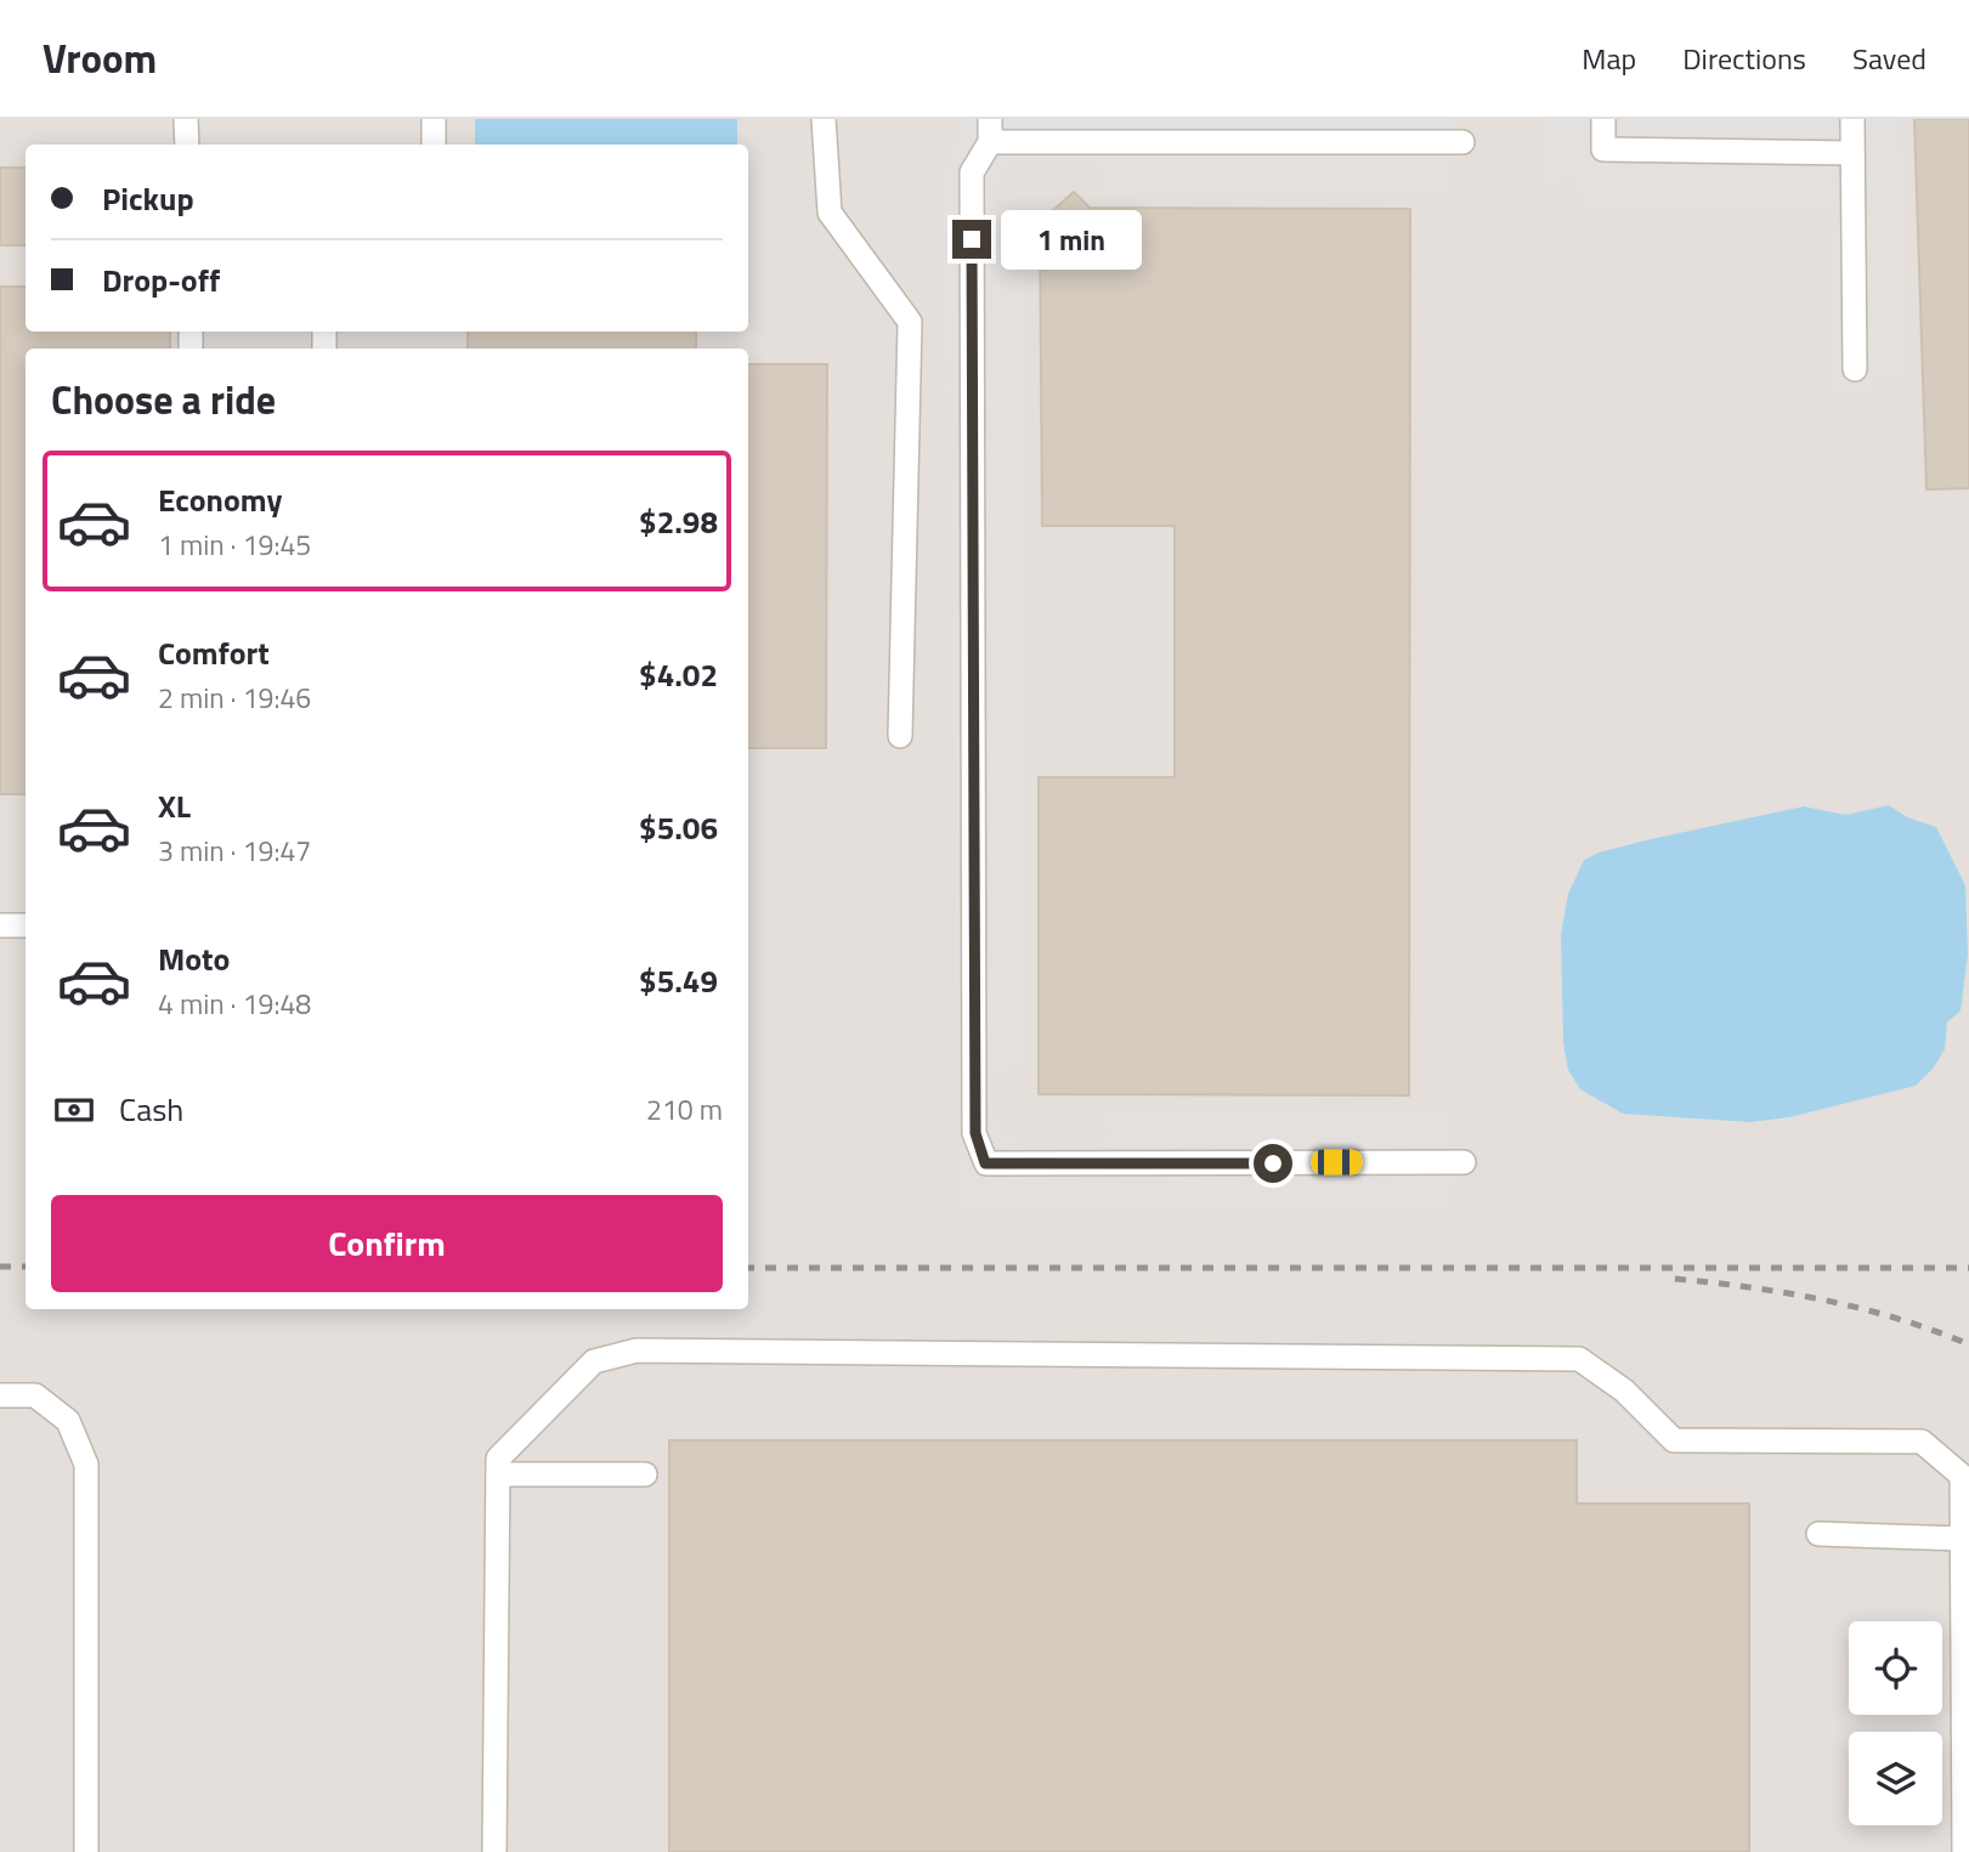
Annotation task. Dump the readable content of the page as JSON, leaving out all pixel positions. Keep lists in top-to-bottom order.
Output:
{
  "page": {
    "header": "Vroom",
    "nav": ["Map", "Directions", "Saved"],
    "banner": ["Pickup", "Drop-off"],
    "bubble": "1 min",
    "heading": "Choose a ride",
    "list": [
      {
        "name": "Economy",
        "note": "1 min · 19:45",
        "value": "$2.98"
      },
      {
        "name": "Comfort",
        "note": "2 min · 19:46",
        "value": "$4.02"
      },
      {
        "name": "XL",
        "note": "3 min · 19:47",
        "value": "$5.06"
      },
      {
        "name": "Moto",
        "note": "4 min · 19:48",
        "value": "$5.49"
      }
    ],
    "pay": ["Cash", "210 m"],
    "buttons": "Confirm"
  }
}
